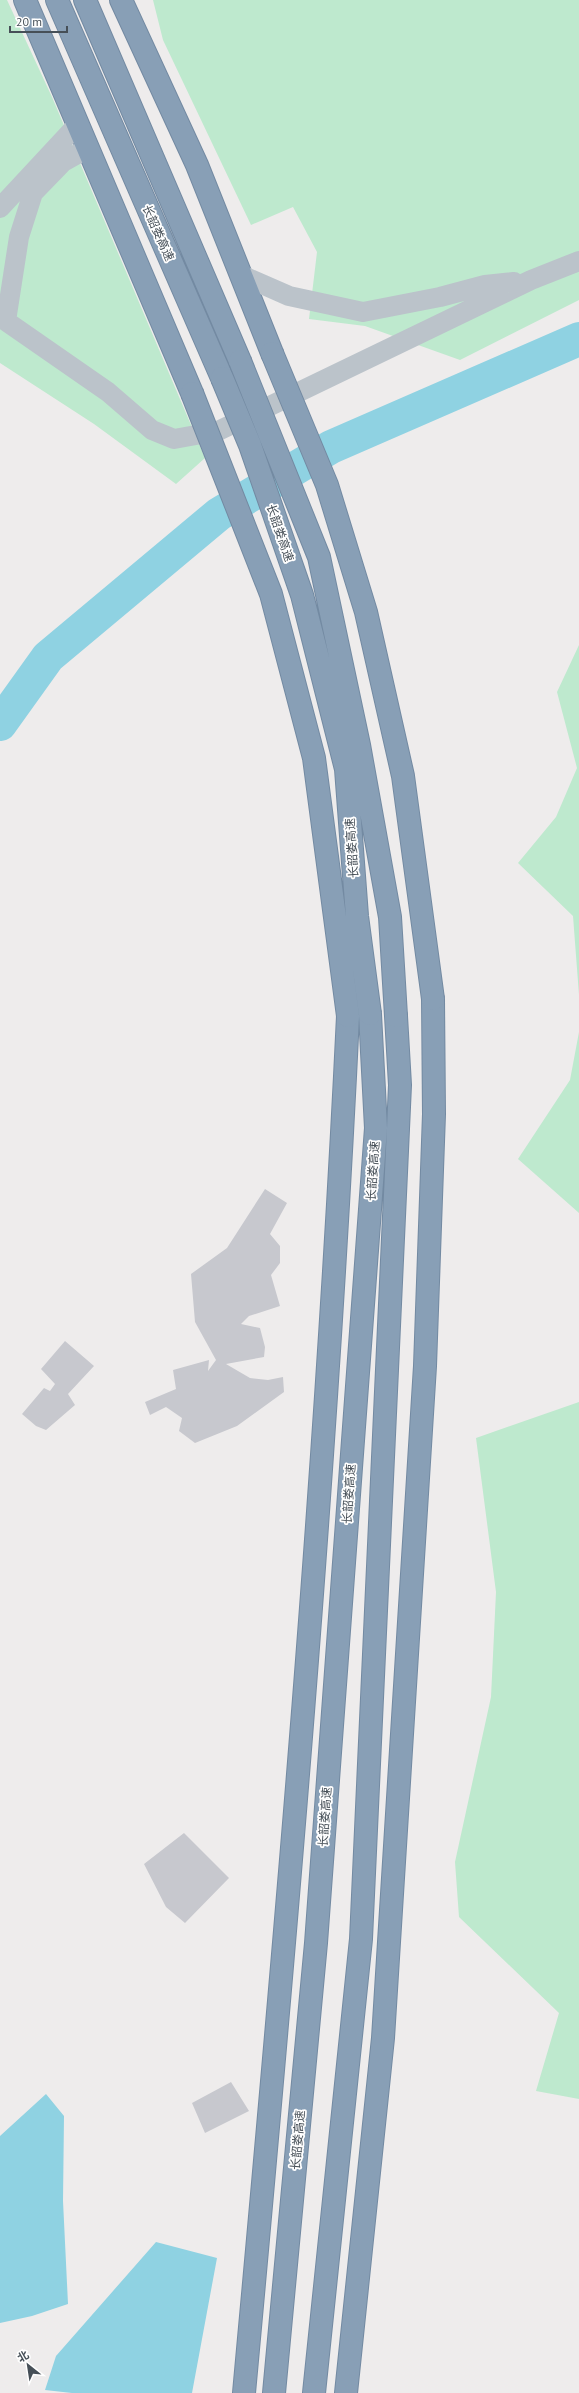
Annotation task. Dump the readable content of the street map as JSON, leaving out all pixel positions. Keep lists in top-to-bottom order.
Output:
{
  "streets": {
    "highway": ["长韶娄高速"]
  },
  "scale_bar": "20 m",
  "north": "top left"
}
